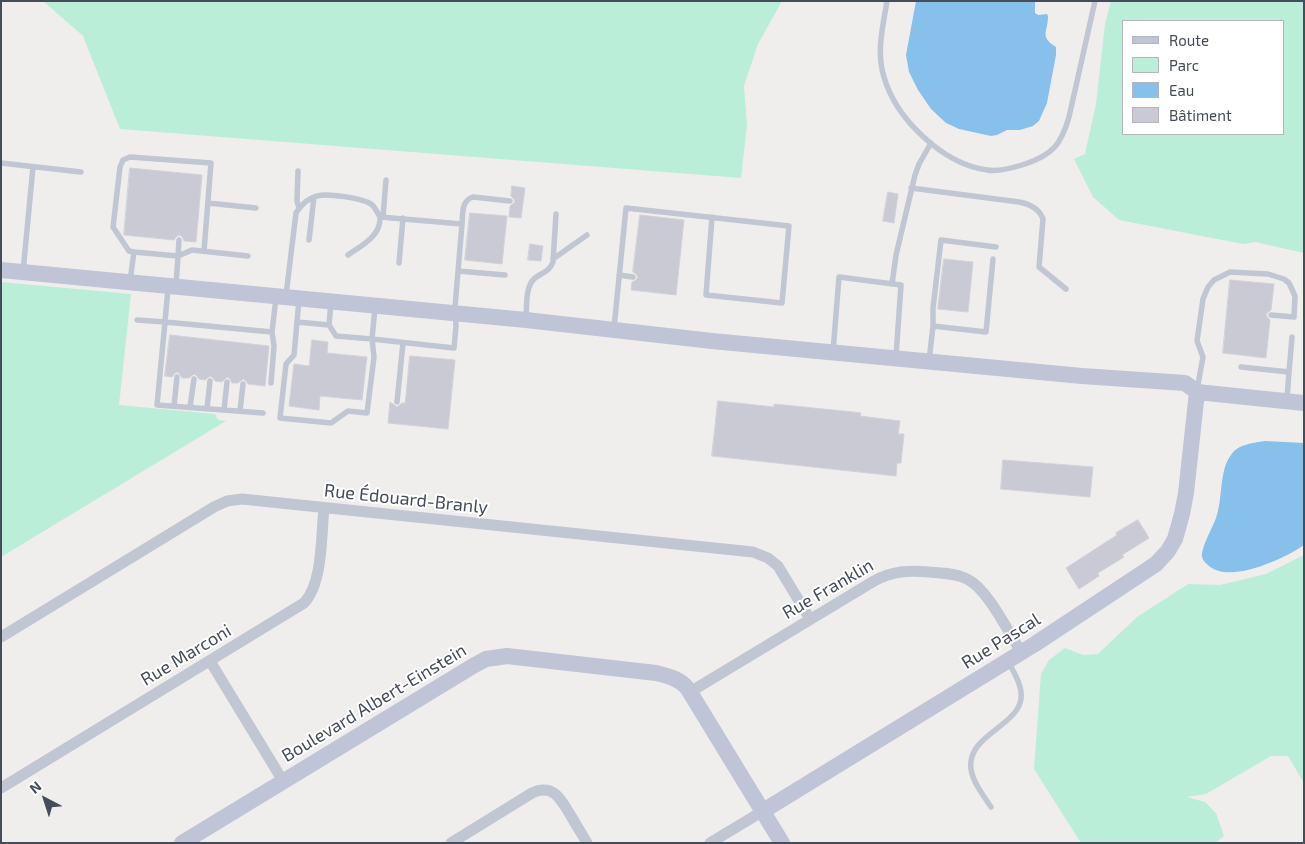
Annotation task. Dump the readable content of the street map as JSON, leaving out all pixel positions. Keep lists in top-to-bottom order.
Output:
{
  "streets": {
    "street": [
      "Rue Édouard-Branly",
      "Rue Franklin",
      "Rue Pascal",
      "Rue Marconi",
      "Boulevard Albert-Einstein"
    ]
  },
  "crossings": [
    ["Rue Édouard-Branly", "Rue Franklin"],
    ["Rue Édouard-Branly", "Rue Marconi"],
    ["Rue Franklin", "Rue Pascal"],
    ["Rue Franklin", "Boulevard Albert-Einstein"],
    ["Rue Pascal", "Boulevard Albert-Einstein"]
  ],
  "legend": [
    "Route",
    "Parc",
    "Eau",
    "Bâtiment"
  ],
  "north": "top left"
}
